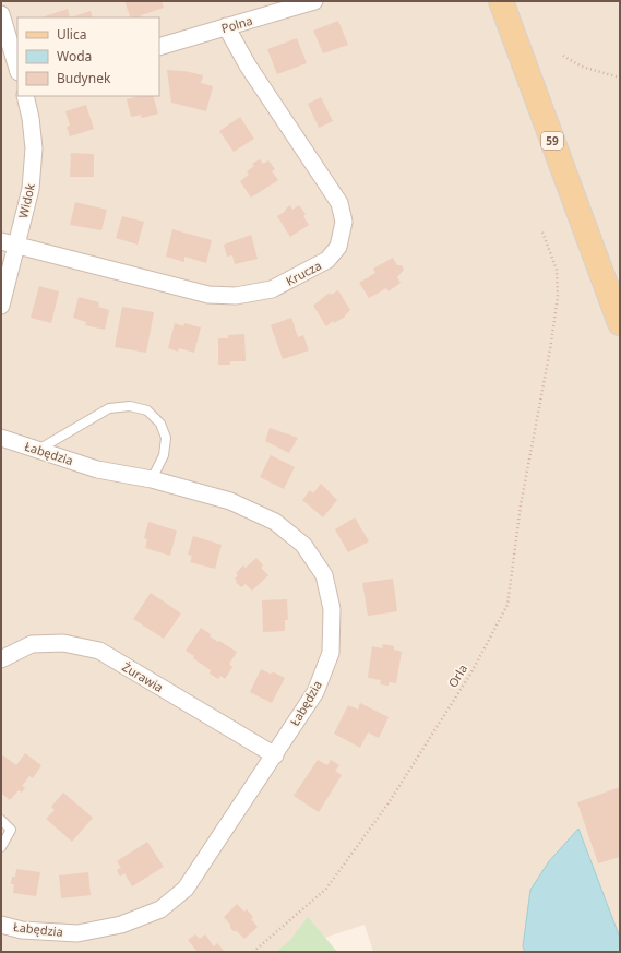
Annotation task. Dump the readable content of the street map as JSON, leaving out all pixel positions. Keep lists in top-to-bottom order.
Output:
{
  "streets": {
    "main road": ["59"],
    "street": [
      "Polna",
      "Widok",
      "Krucza",
      "Łabędzia",
      "Żurawia"
    ],
    "path": ["Orla"]
  },
  "crossings": [
    ["Polna", "Krucza"],
    ["Widok", "Krucza"],
    ["Łabędzia", "Żurawia"]
  ],
  "legend": ["Ulica", "Woda", "Budynek"]
}
